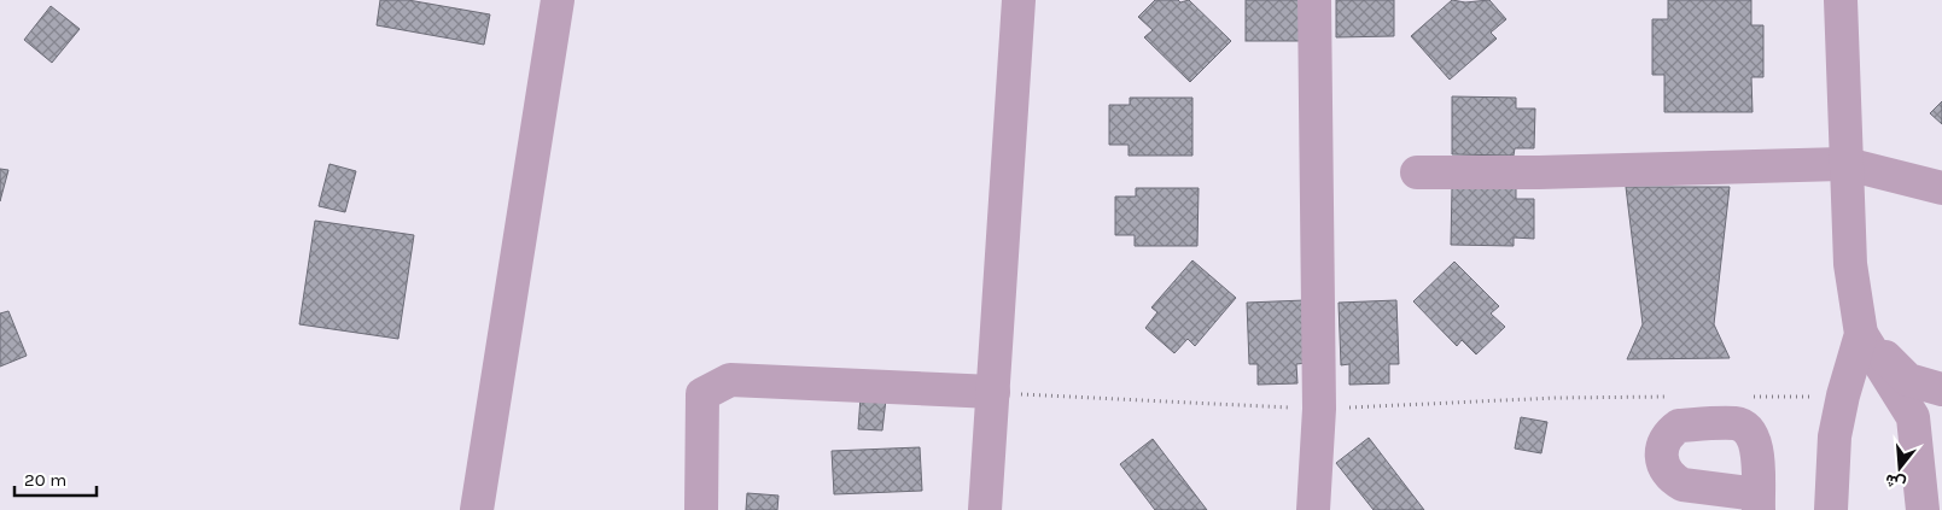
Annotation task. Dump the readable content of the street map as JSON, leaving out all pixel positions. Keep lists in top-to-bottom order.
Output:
{
  "scale_bar": "20 m",
  "north": "bottom"
}
